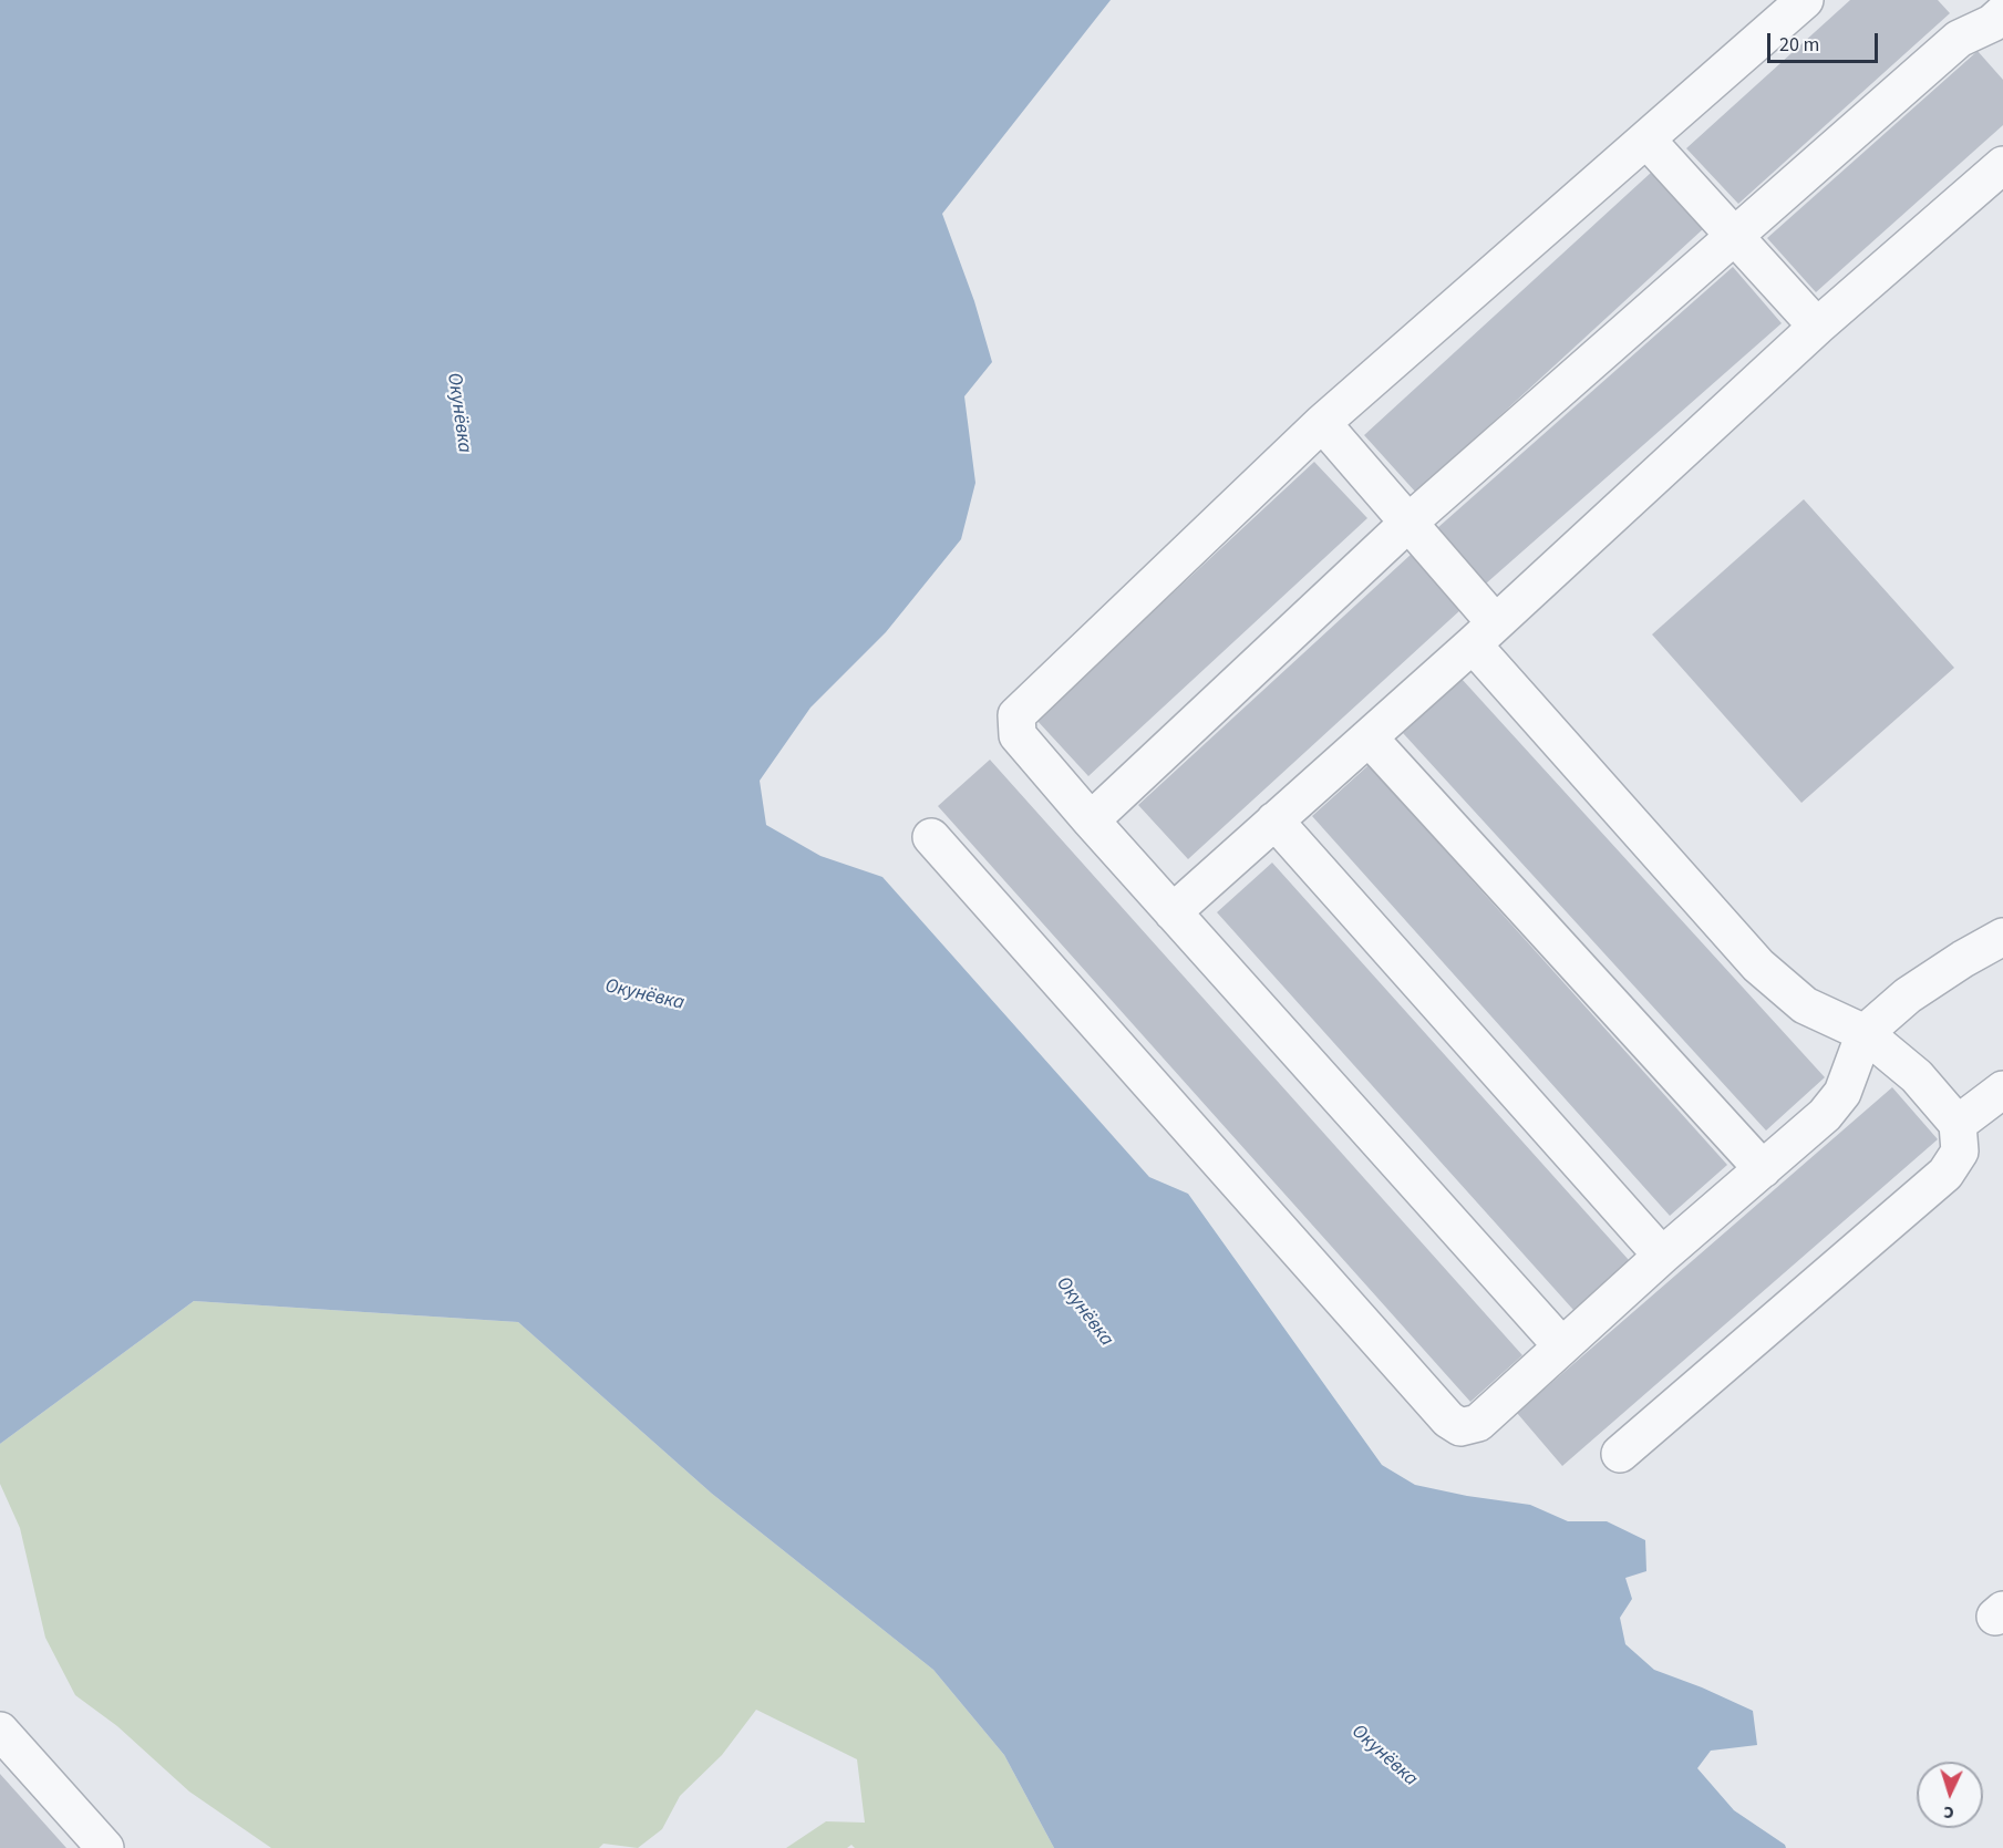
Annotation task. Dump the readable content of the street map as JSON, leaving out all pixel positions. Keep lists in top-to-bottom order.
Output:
{
  "water": ["Окунёвка"],
  "scale_bar": "20 m",
  "north": "bottom"
}
